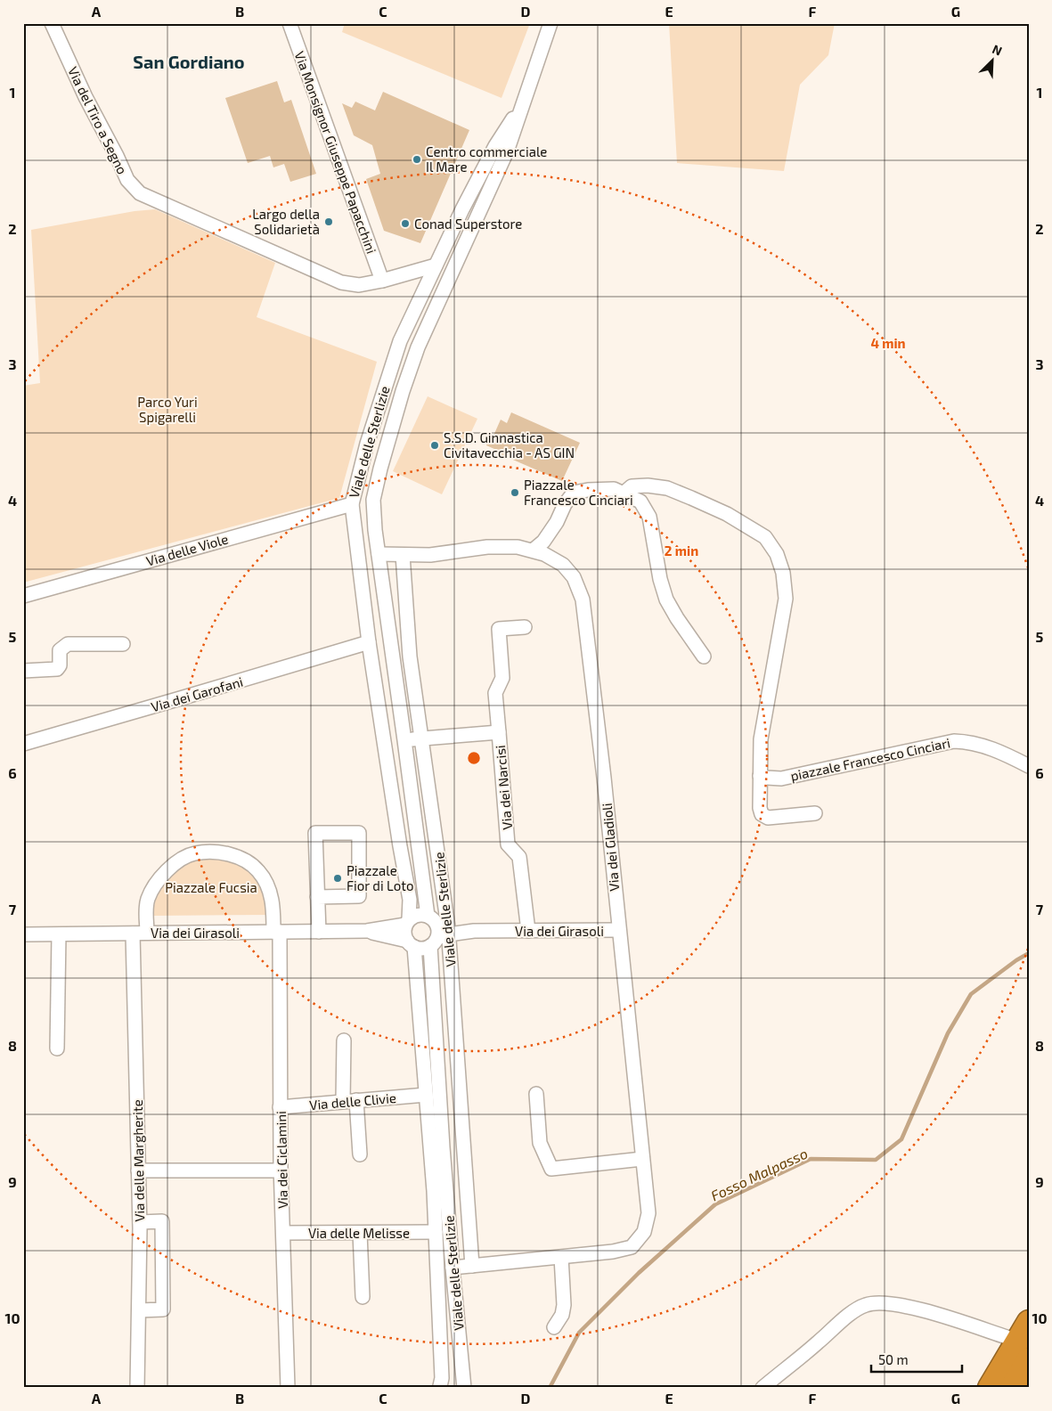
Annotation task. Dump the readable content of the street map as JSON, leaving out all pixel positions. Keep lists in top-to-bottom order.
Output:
{
  "streets": {
    "street": [
      "Via del Tiro a Segno",
      "Via Monsignor Giuseppe Papacchini",
      "Viale delle Sterlizie",
      "Via delle Viole",
      "Via dei Garofani",
      "piazzale Francesco Cinciari",
      "Via dei Narcisi",
      "Via dei Gladioli",
      "Via dei Girasoli",
      "Via delle Clivie",
      "Via dei Ciclamini",
      "Via delle Margherite",
      "Via delle Melisse"
    ]
  },
  "crossings": [
    ["Via del Tiro a Segno", "Via Monsignor Giuseppe Papacchini"],
    ["Via del Tiro a Segno", "Viale delle Sterlizie"],
    ["Viale delle Sterlizie", "Via delle Viole"],
    ["Viale delle Sterlizie", "Via dei Garofani"],
    ["Viale delle Sterlizie", "Via dei Narcisi"],
    ["Viale delle Sterlizie", "Via dei Gladioli"],
    ["Viale delle Sterlizie", "Via dei Girasoli"],
    ["Viale delle Sterlizie", "Via delle Clivie"],
    ["Viale delle Sterlizie", "Via delle Melisse"],
    ["Via dei Narcisi", "Via dei Girasoli"],
    ["Via dei Gladioli", "Via dei Girasoli"],
    ["Via dei Girasoli", "Via dei Ciclamini"],
    ["Via dei Girasoli", "Via delle Margherite"],
    ["Via delle Clivie", "Via dei Ciclamini"],
    ["Via dei Ciclamini", "Via delle Melisse"]
  ],
  "districts": ["San Gordiano"],
  "water": ["Fosso Malpasso"],
  "parks": ["Parco Yuri Spigarelli", "Piazzale Fucsia"],
  "places": [
    "Centro commerciale Il Mare",
    "Largo della Solidarietà",
    "Conad Superstore",
    "S.S.D. Ginnastica Civitavecchia - AS GIN",
    "Piazzale Francesco Cinciari",
    "Piazzale Fior di Loto"
  ],
  "scale_bar": "50 m",
  "north": "top right",
  "grid": {
    "columns": [
      "A",
      "B",
      "C",
      "D",
      "E",
      "F",
      "G"
    ],
    "rows": [
      "1",
      "2",
      "3",
      "4",
      "5",
      "6",
      "7",
      "8",
      "9",
      "10"
    ]
  },
  "rings": ["4 min", "2 min"]
}
